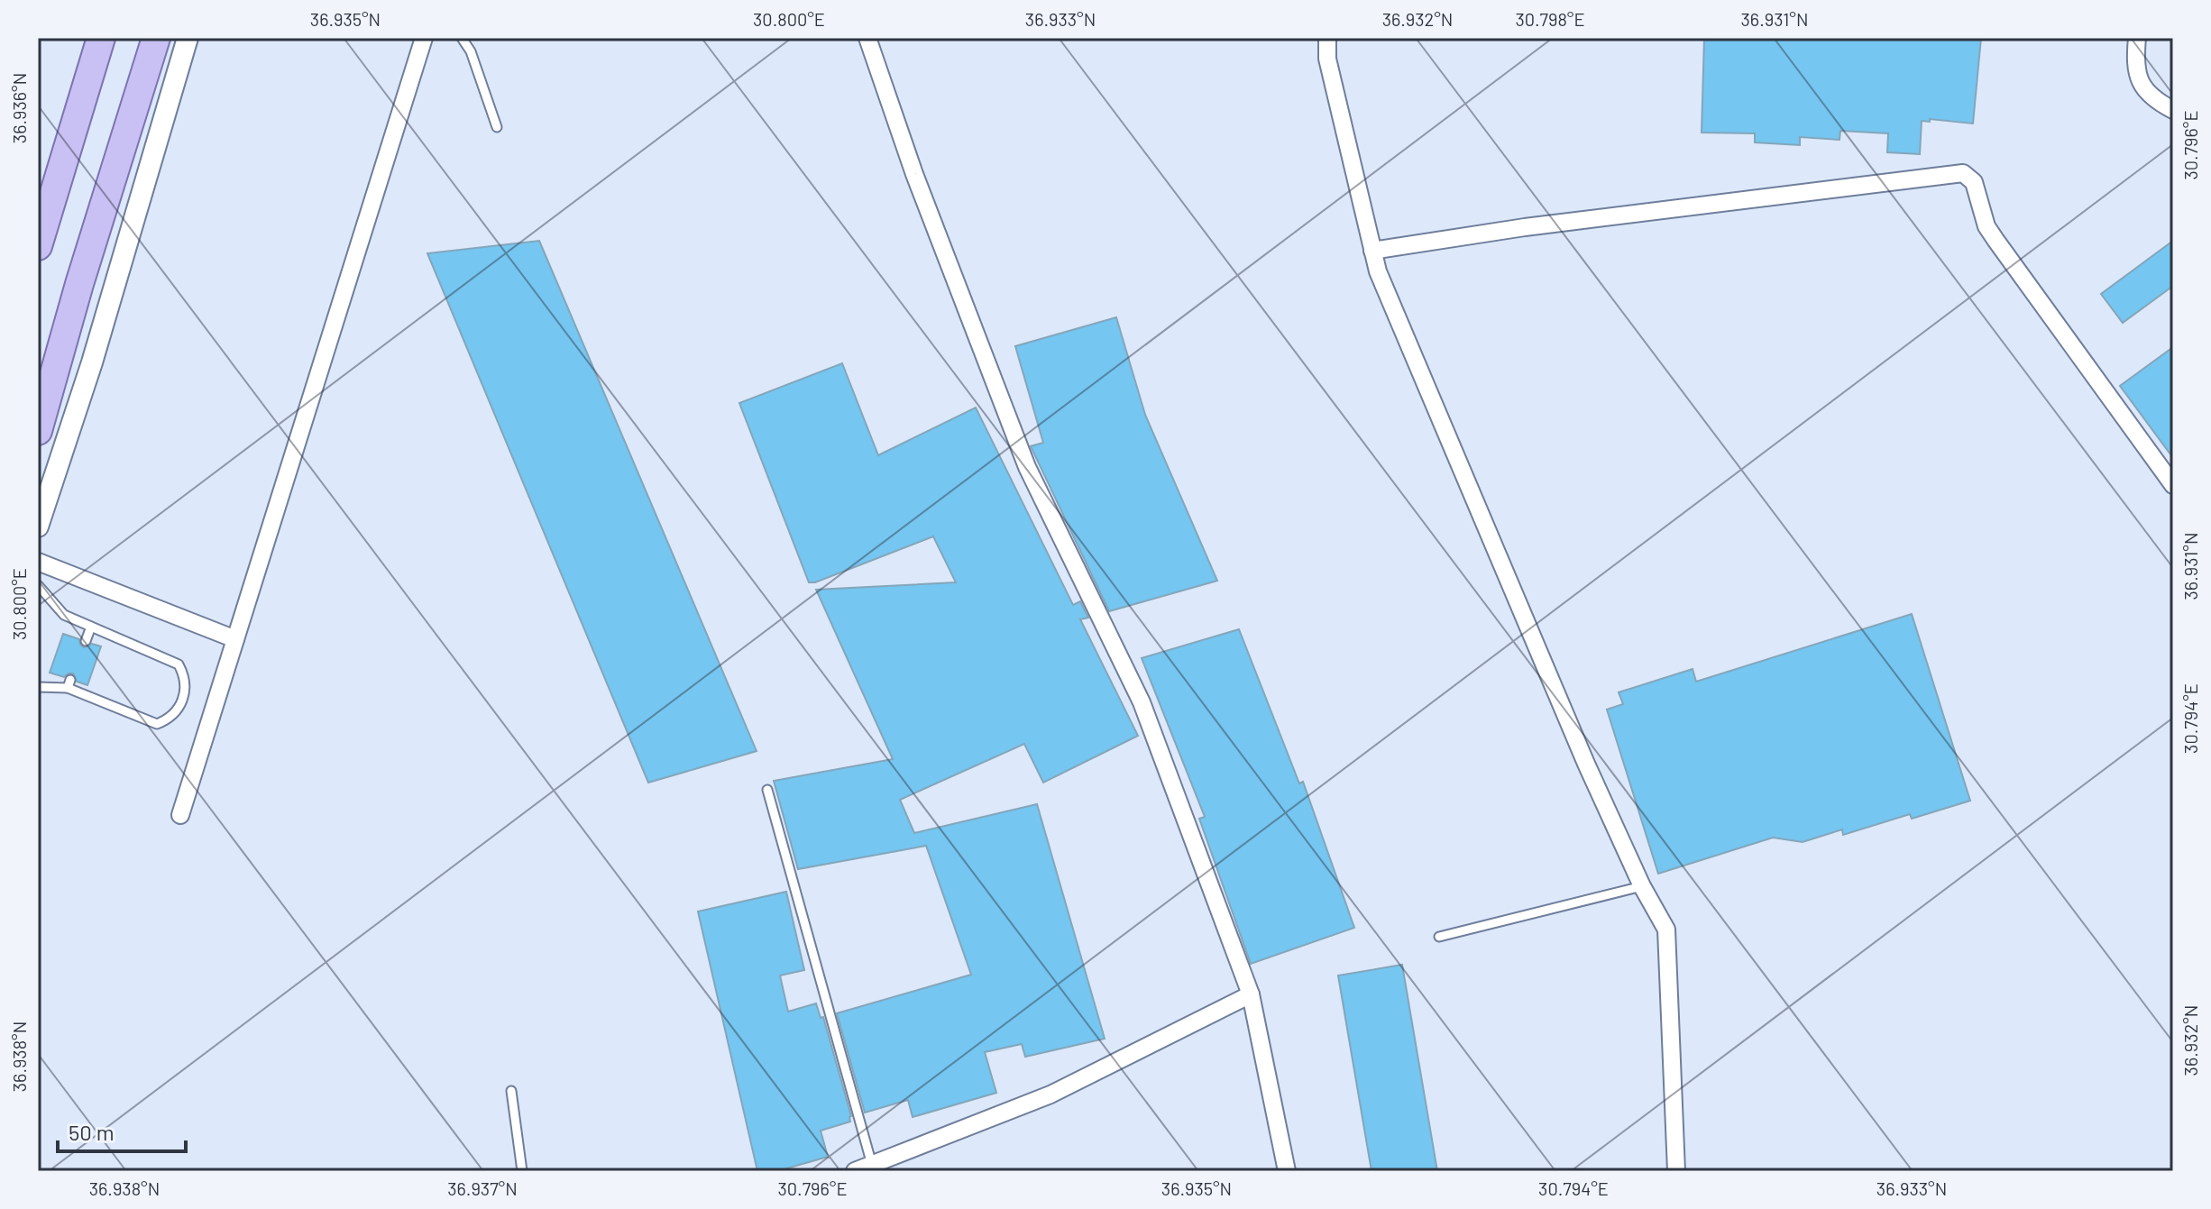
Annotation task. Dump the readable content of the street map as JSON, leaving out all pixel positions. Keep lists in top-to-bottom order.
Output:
{
  "scale_bar": "50 m",
  "coordinates": [
    "36.935°N",
    "30.800°E",
    "36.933°N",
    "36.932°N",
    "30.798°E",
    "36.931°N",
    "36.936°N",
    "30.796°E",
    "30.794°E",
    "36.938°N",
    "36.937°N"
  ]
}
